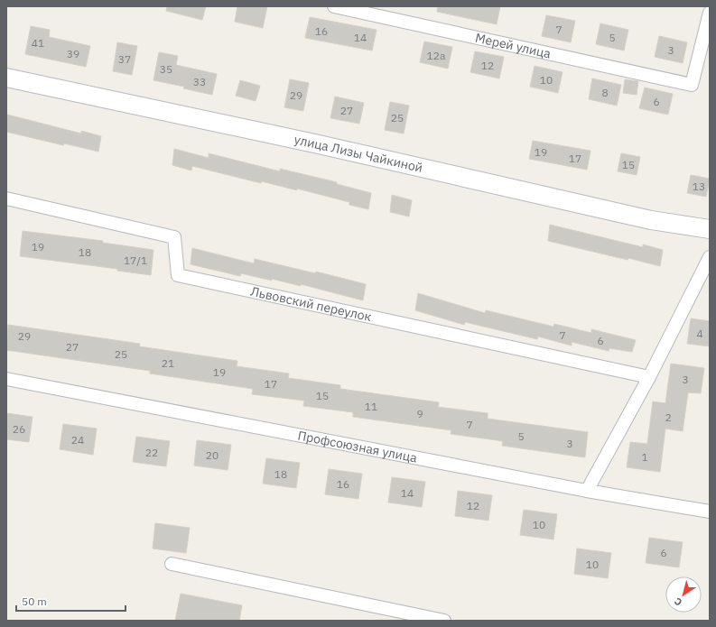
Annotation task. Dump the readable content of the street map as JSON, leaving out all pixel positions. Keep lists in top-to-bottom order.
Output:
{
  "streets": {
    "street": [
      "Мерей улица",
      "улица Лизы Чайкиной",
      "Львовский переулок",
      "Профсоюзная улица"
    ]
  },
  "house_numbers": [
    "7",
    "16",
    "14",
    "5",
    "41",
    "3",
    "39",
    "12а",
    "37",
    "12",
    "35",
    "10",
    "33",
    "8",
    "29",
    "6",
    "27",
    "25",
    "19",
    "17",
    "15",
    "13",
    "19",
    "18",
    "17/1",
    "4",
    "7",
    "29",
    "6",
    "27",
    "25",
    "21",
    "19",
    "3",
    "17",
    "15",
    "11",
    "9",
    "2",
    "7",
    "26",
    "5",
    "24",
    "3",
    "22",
    "20",
    "1",
    "18",
    "16",
    "14",
    "12",
    "10",
    "6",
    "10"
  ],
  "scale_bar": "50 m",
  "north": "bottom left"
}
